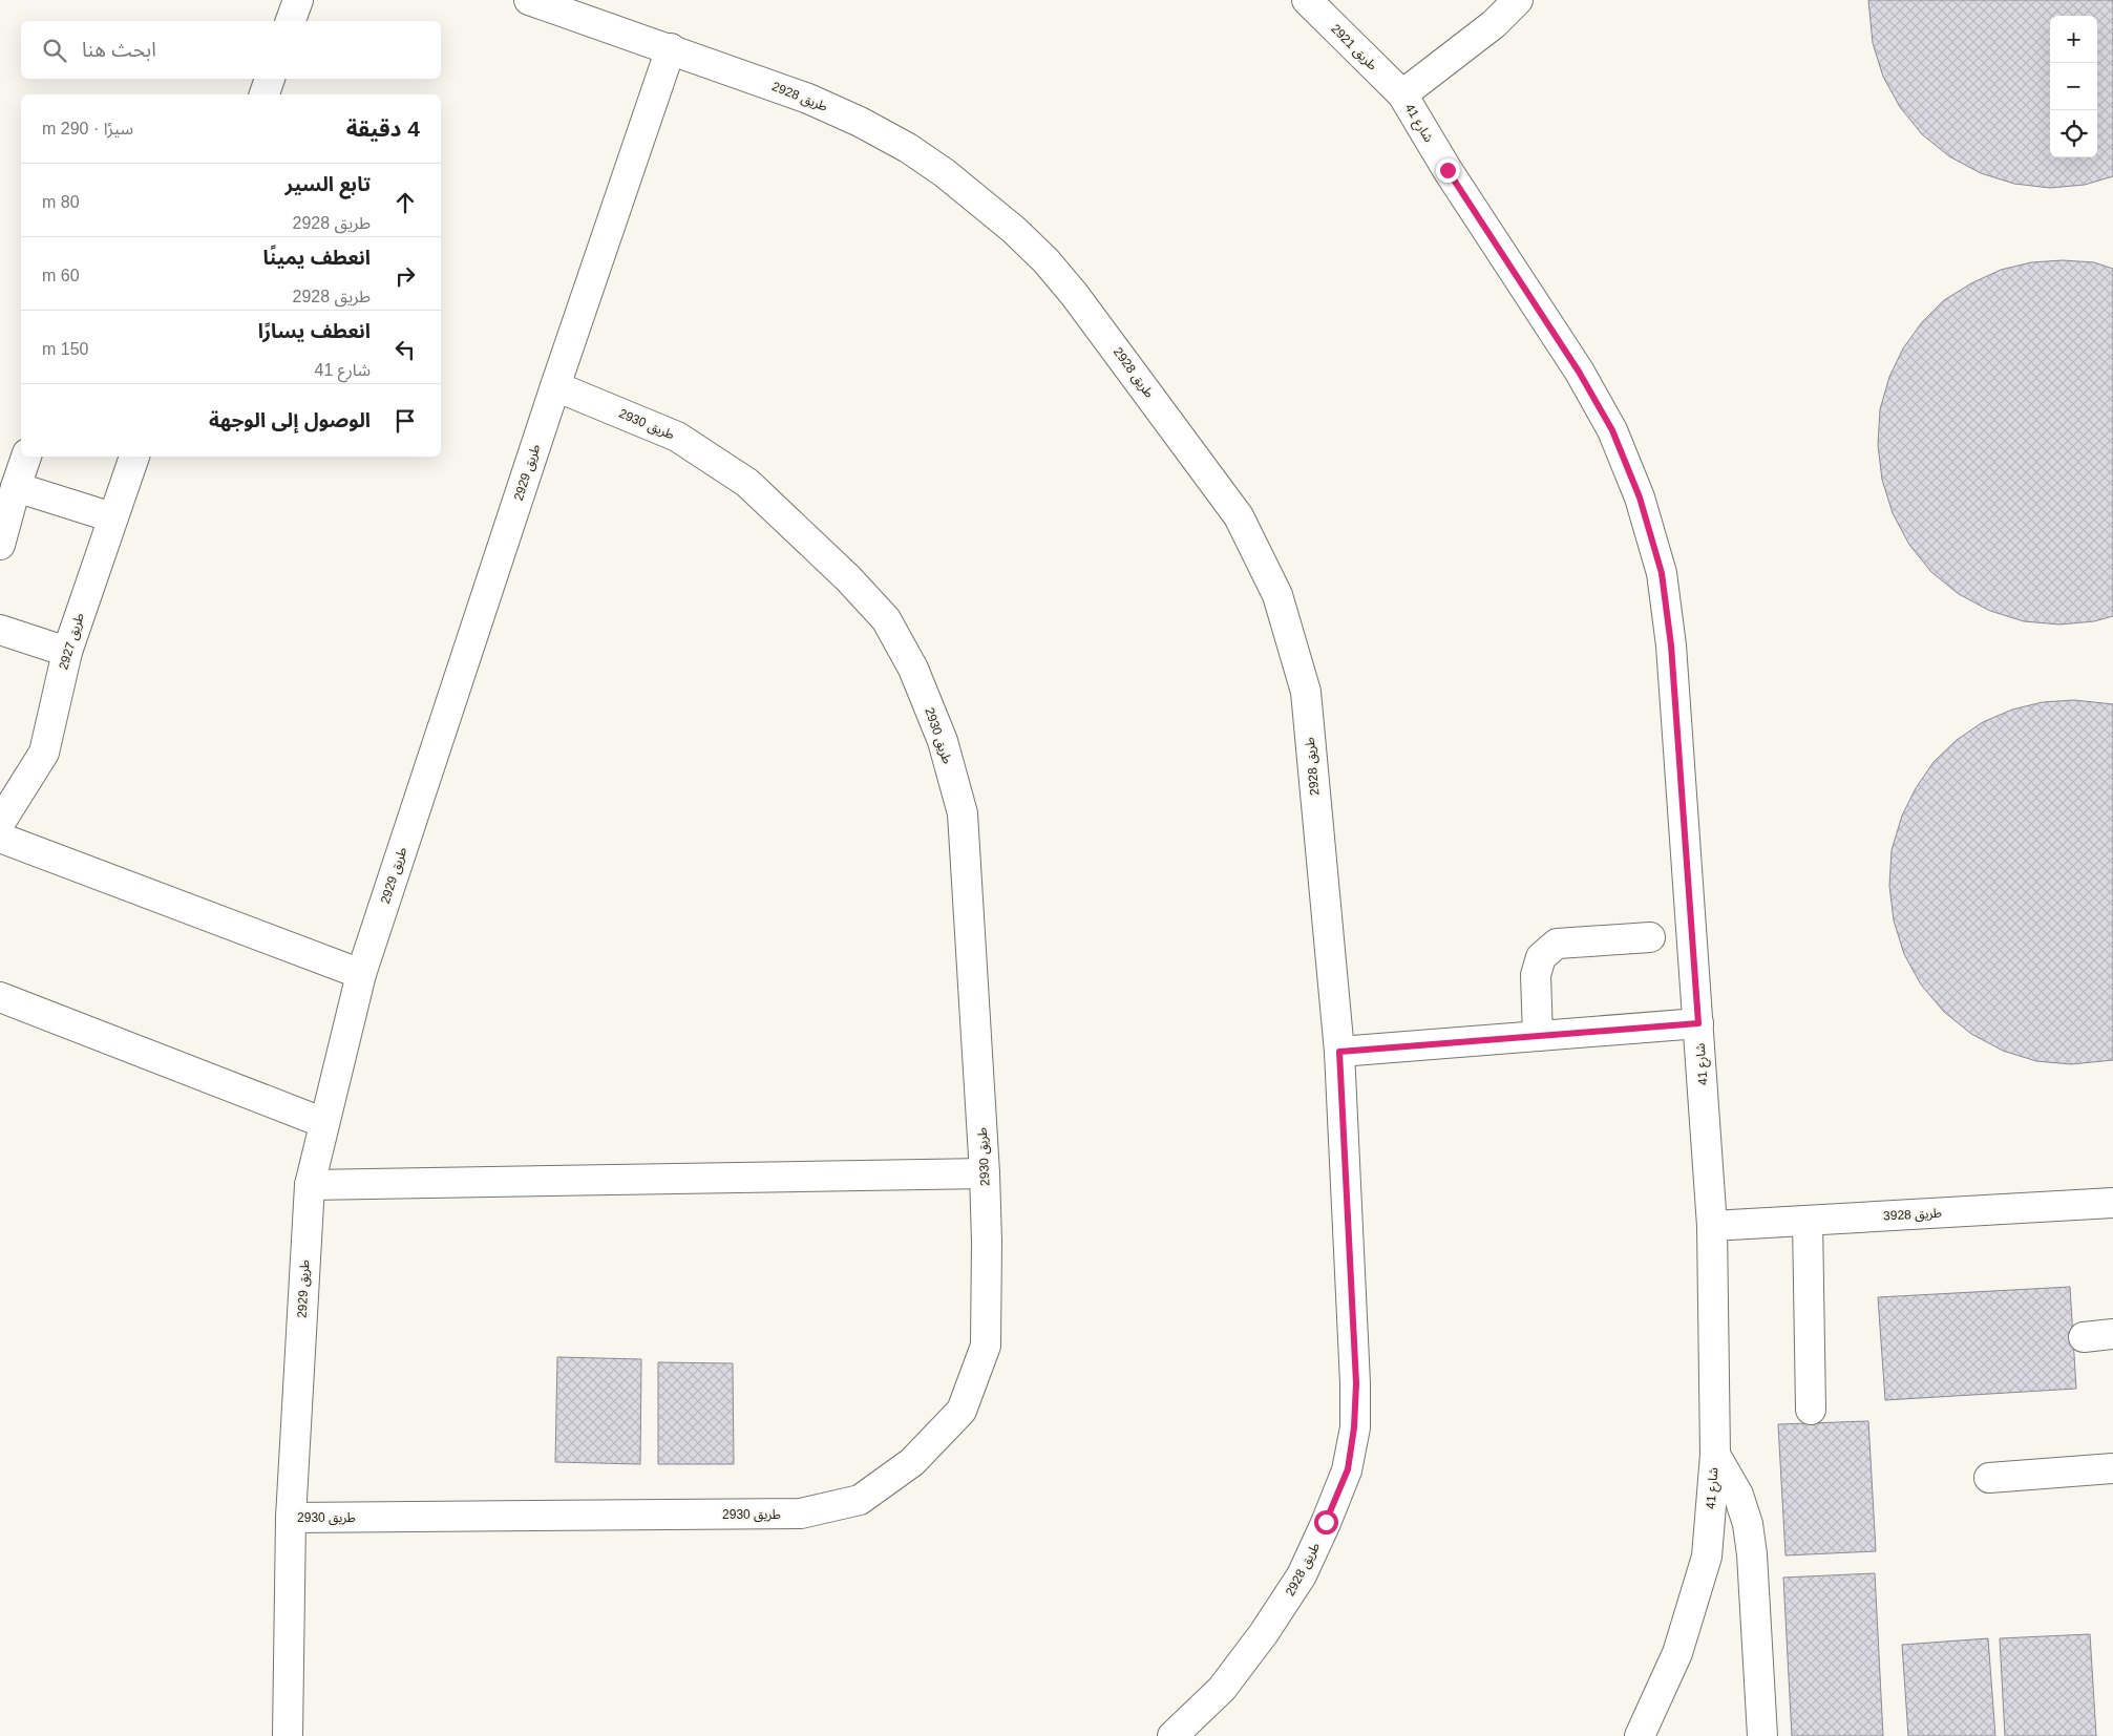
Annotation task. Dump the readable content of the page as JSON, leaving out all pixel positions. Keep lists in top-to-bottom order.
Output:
{
  "streets": {
    "street": [
      "طريق 2921",
      "طريق 2928",
      "شارع 41",
      "طريق 2930",
      "طريق 2929",
      "طريق 2927",
      "طريق 3928"
    ]
  },
  "crossings": [
    ["طريق 2921", "شارع 41"],
    ["طريق 2928", "طريق 2929"],
    ["شارع 41", "طريق 3928"],
    ["طريق 2930", "طريق 2929"]
  ],
  "page": {
    "map_buttons": ["+", "−"],
    "search": "ابحث هنا",
    "heading": ["4 دقيقة", "سيرًا · 290 m"],
    "list": [
      ["تابع السير", "طريق 2928", "80 m"],
      ["انعطف يمينًا", "طريق 2928", "60 m"],
      ["انعطف يسارًا", "شارع 41", "150 m"],
      "الوصول إلى الوجهة"
    ]
  }
}
